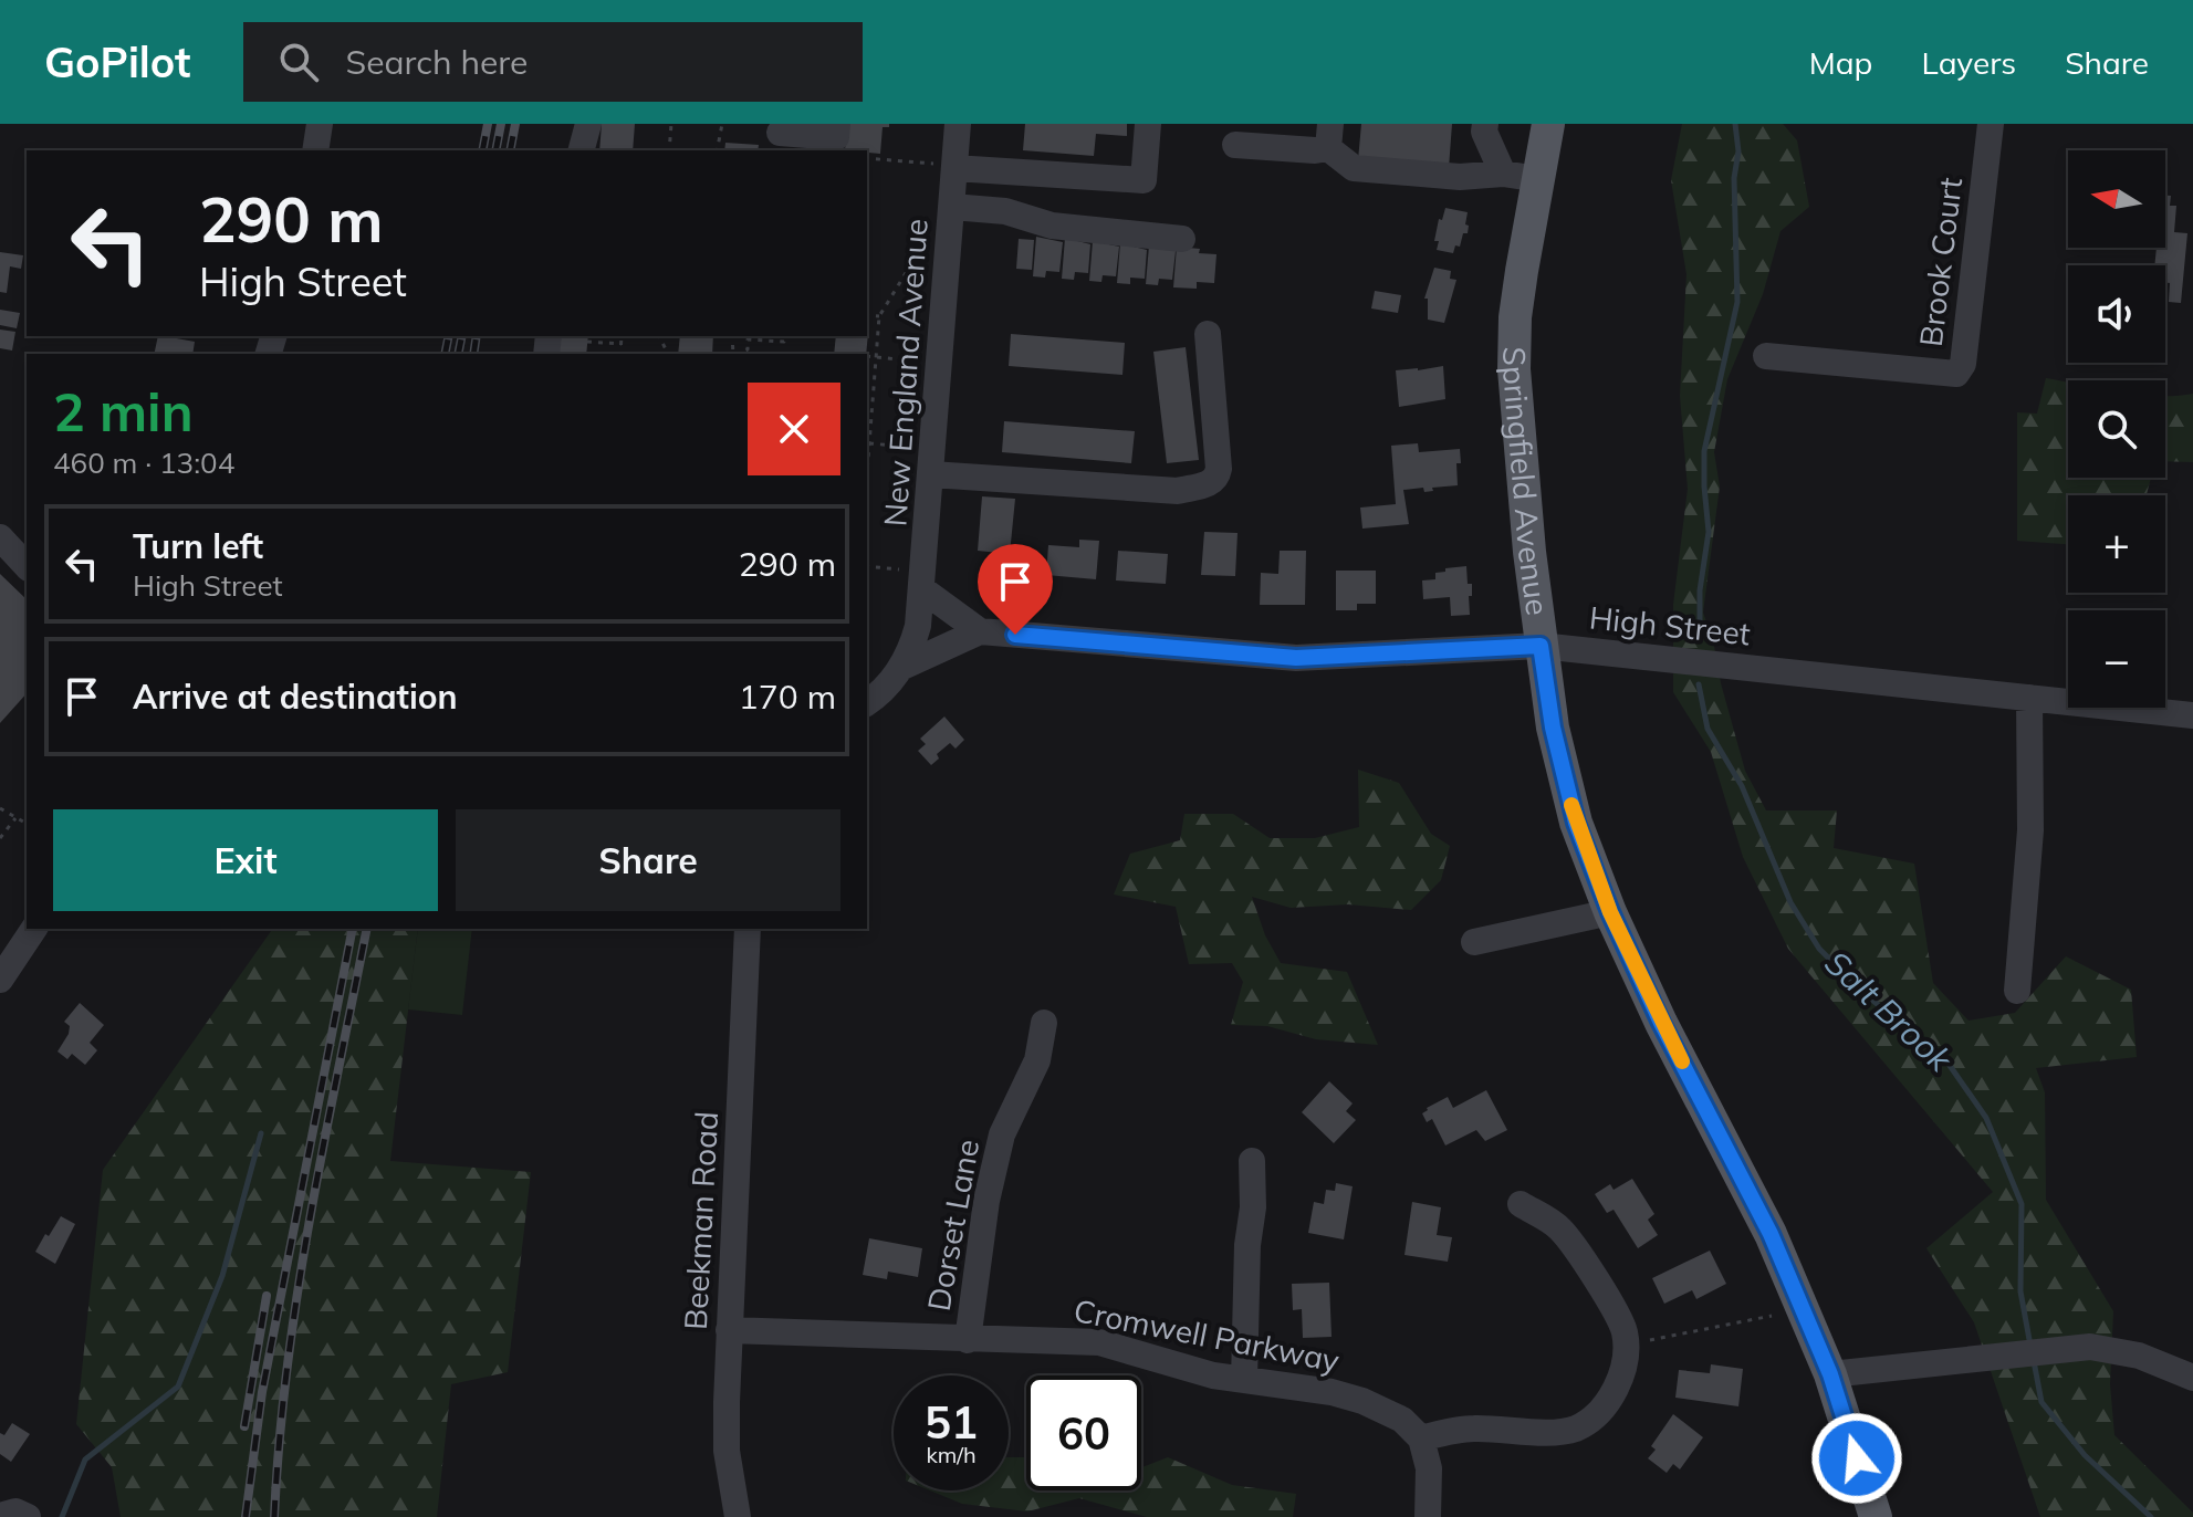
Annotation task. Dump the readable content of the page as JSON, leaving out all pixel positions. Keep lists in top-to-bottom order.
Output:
{
  "streets": {
    "main road": ["Springfield Avenue"],
    "street": [
      "Brook Court",
      "New England Avenue",
      "High Street",
      "Beekman Road",
      "Dorset Lane",
      "Cromwell Parkway"
    ]
  },
  "crossings": [
    ["New England Avenue", "High Street"],
    ["Springfield Avenue", "High Street"],
    ["Beekman Road", "Cromwell Parkway"],
    ["Dorset Lane", "Cromwell Parkway"]
  ],
  "water": ["Salt Brook"],
  "north": "left",
  "page": {
    "header": "GoPilot",
    "search": "Search here",
    "nav": ["Map", "Layers", "Share"],
    "map_buttons": ["+", "−"],
    "turn": ["290 m", "High Street"],
    "heading": ["2 min", "460 m · 13:04"],
    "list": [
      {
        "name": "Turn left",
        "note": "High Street",
        "value": "290 m"
      },
      {
        "name": "Arrive at destination",
        "value": "170 m"
      }
    ],
    "buttons": ["Exit", "Share"],
    "speed": "51 km/h",
    "limit": "60"
  }
}
